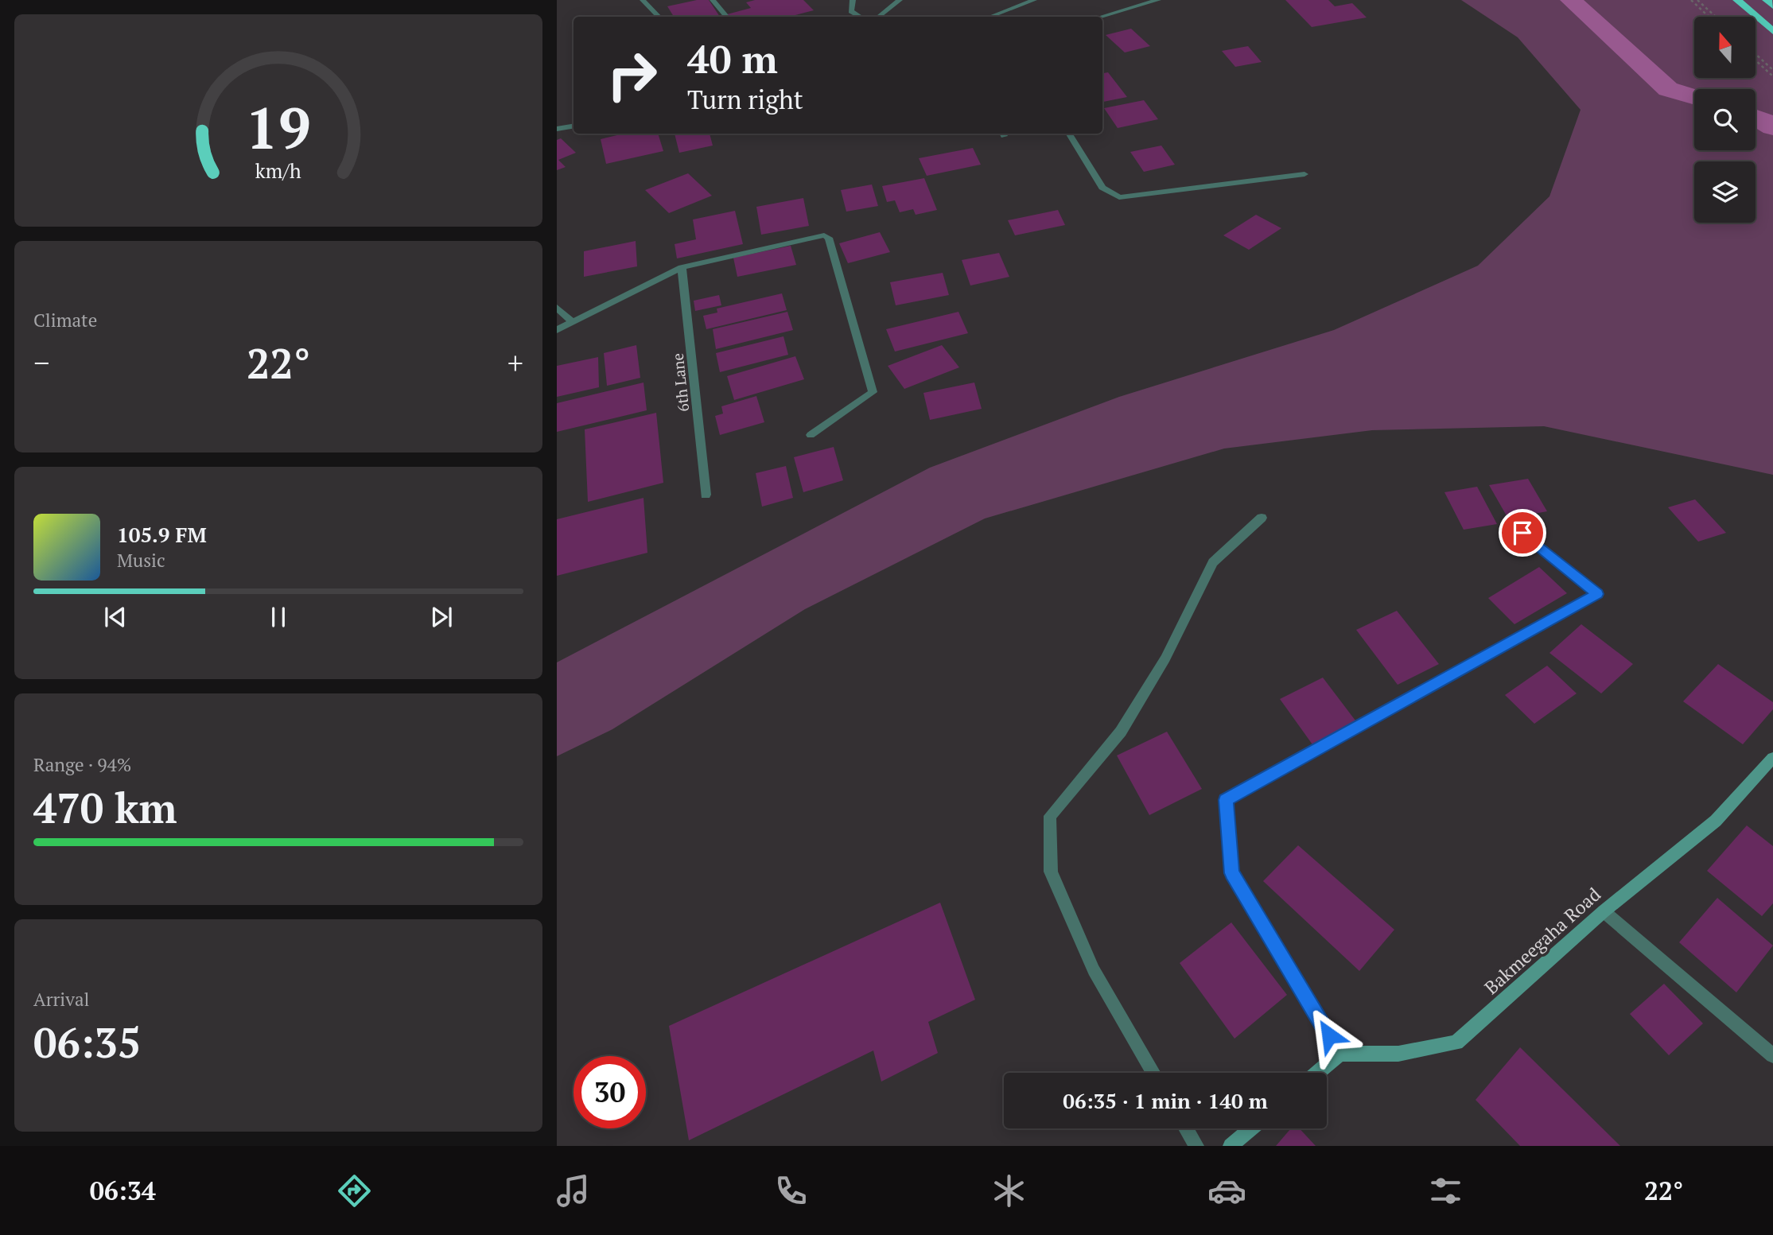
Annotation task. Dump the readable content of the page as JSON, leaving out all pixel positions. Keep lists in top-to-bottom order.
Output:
{
  "streets": {
    "street": ["6th Lane", "Bakmeegaha Road"]
  },
  "north": "top",
  "page": {
    "turn": ["40 m", "Turn right"],
    "tile": [
      "Climate",
      ["Range · 94%", "470 km"],
      ["Arrival", "06:35"]
    ],
    "heat": ["−", "22°", "+"],
    "song": ["105.9 FM", "Music"],
    "limit": "30",
    "trip": "06:35 · 1 min · 140 m",
    "tabs": ["06:34", "22°"],
    "gauge": ["19", "km/h"]
  }
}
